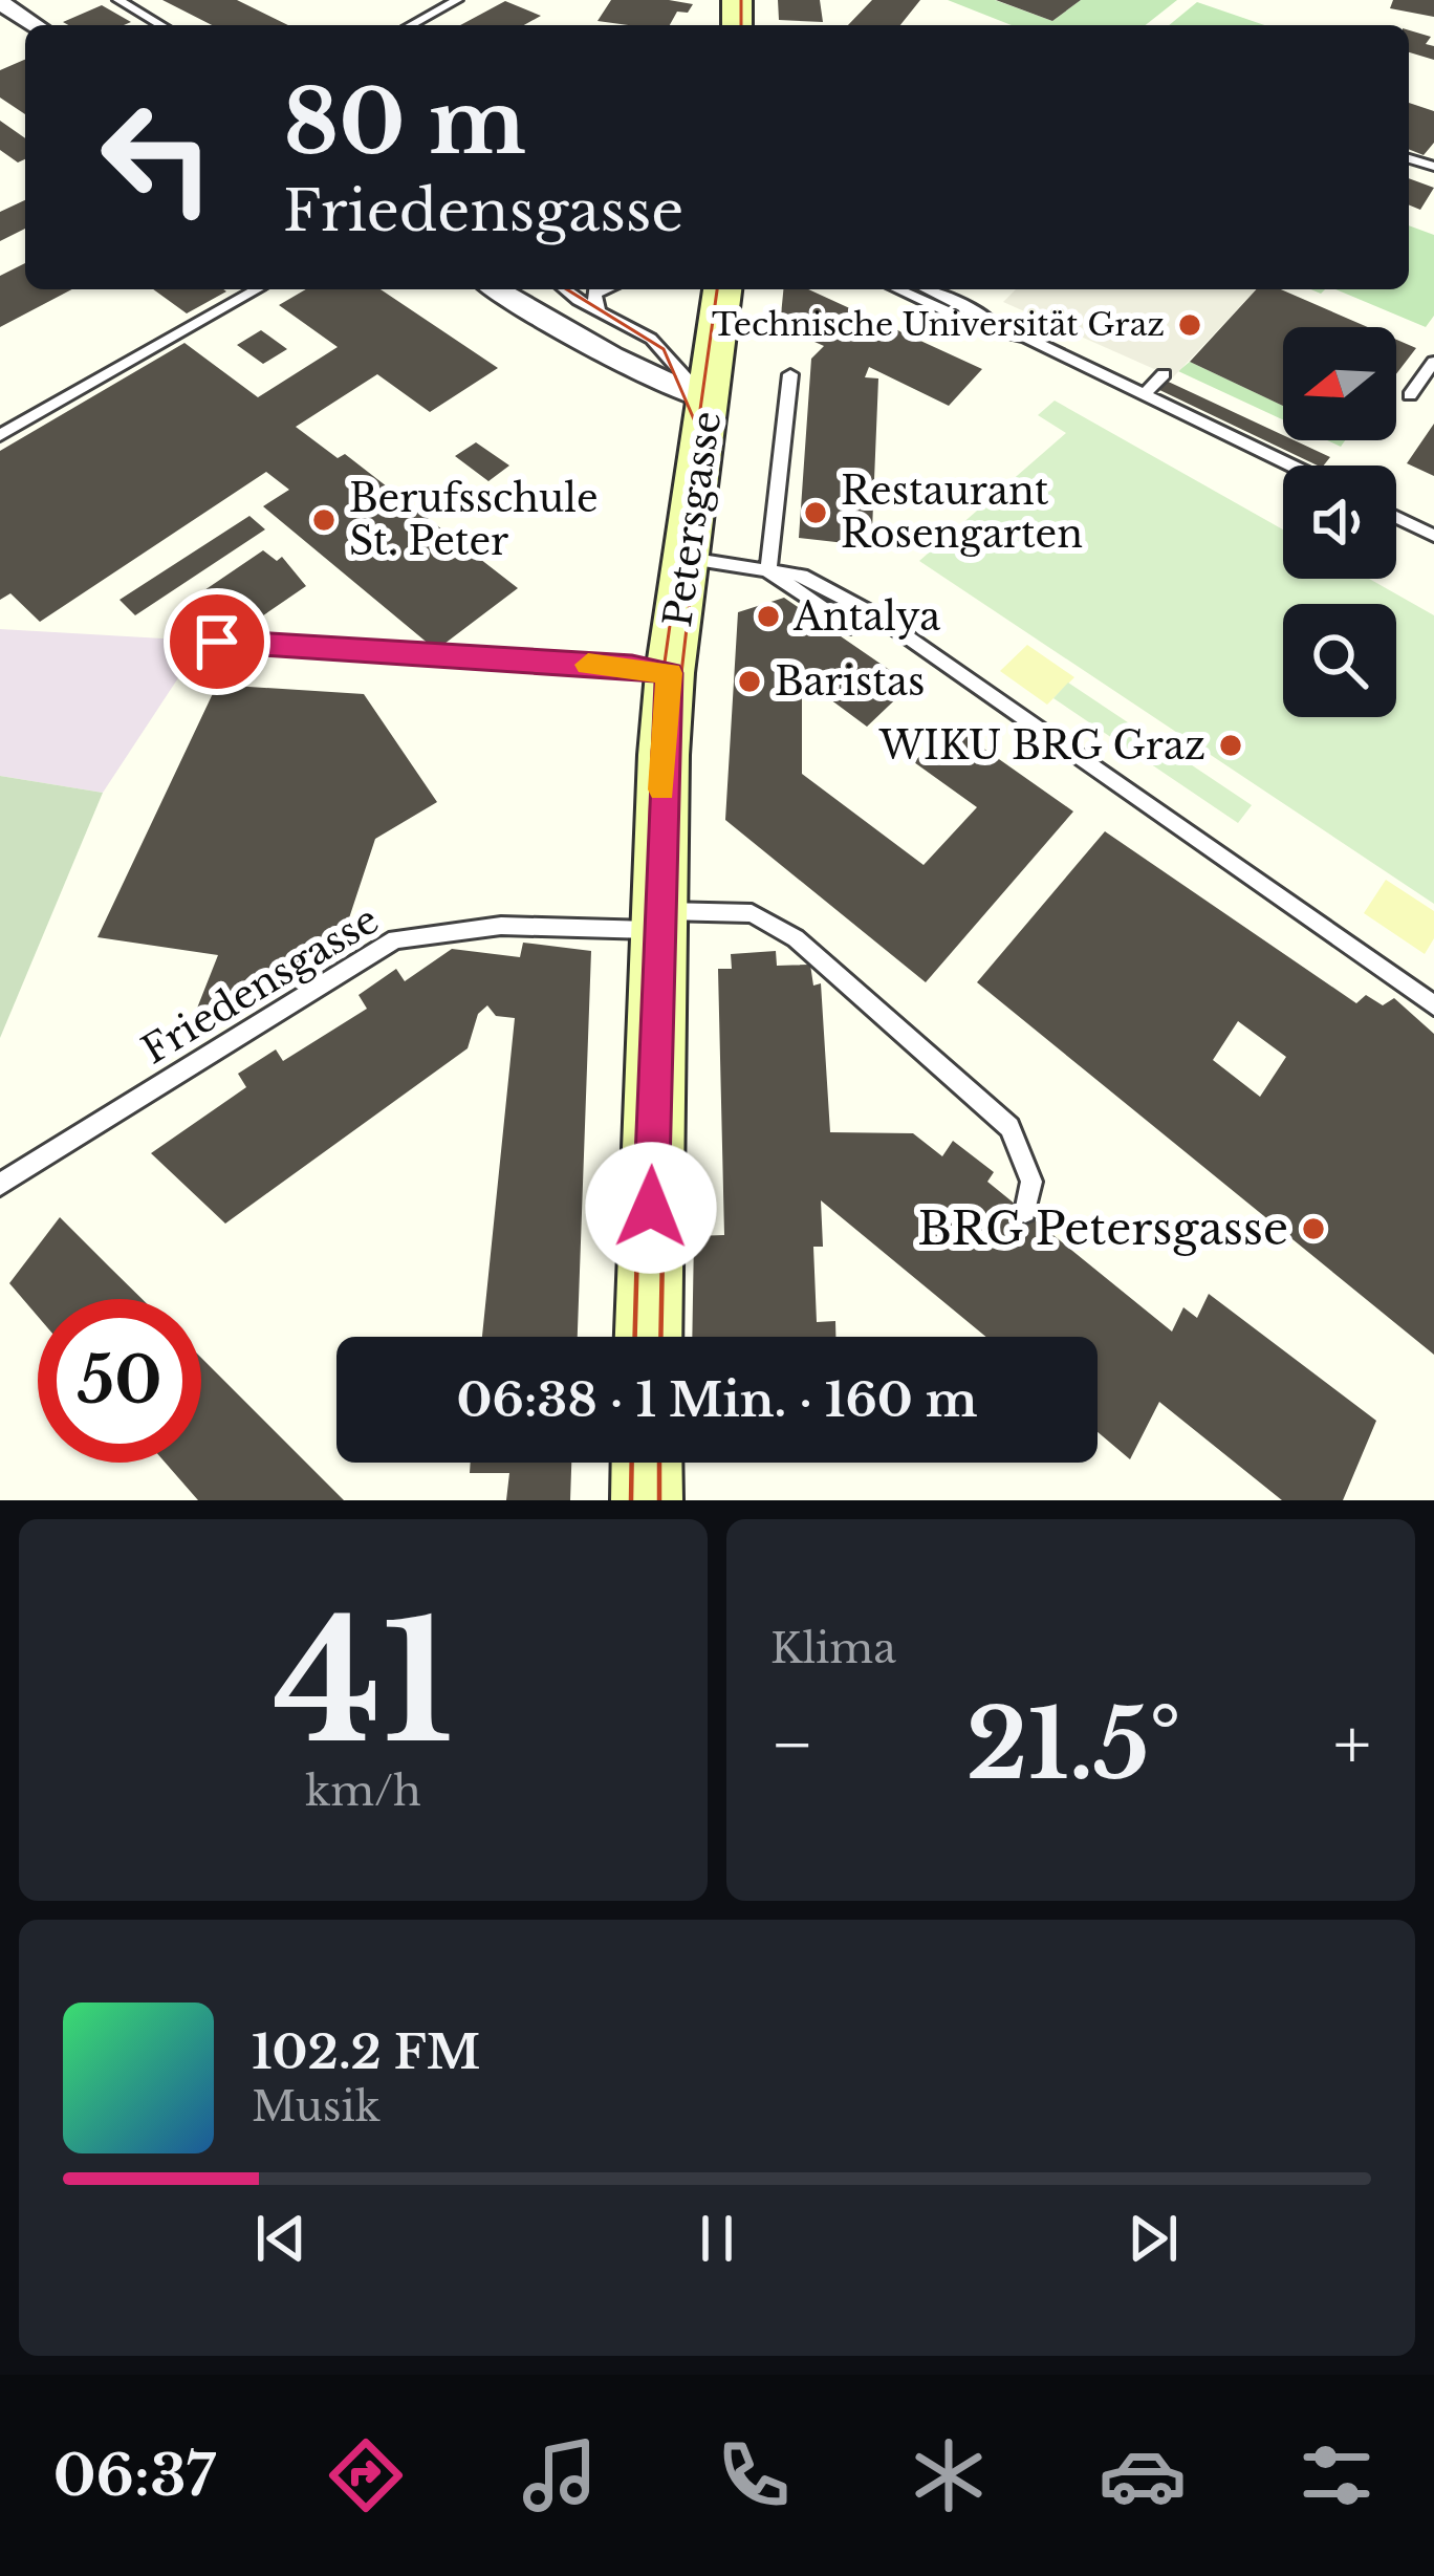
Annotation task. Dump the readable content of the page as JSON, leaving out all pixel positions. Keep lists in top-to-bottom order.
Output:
{
  "streets": {
    "main road": ["Petersgasse"],
    "lane": ["Friedensgasse"]
  },
  "crossings": [
    ["Petersgasse", "Friedensgasse"]
  ],
  "places": [
    "Technische Universität Graz",
    "Restaurant Rosengarten",
    "Berufsschule St. Peter",
    "Antalya",
    "Baristas",
    "WIKU BRG Graz",
    "BRG Petersgasse"
  ],
  "north": "left",
  "page": {
    "turn": ["80 m", "Friedensgasse"],
    "limit": "50",
    "trip": "06:38 · 1 Min. · 160 m",
    "tile": [
      ["41", "km/h"],
      "Klima"
    ],
    "heat": ["−", "21.5°", "+"],
    "song": ["102.2 FM", "Musik"],
    "tabs": "06:37"
  }
}
